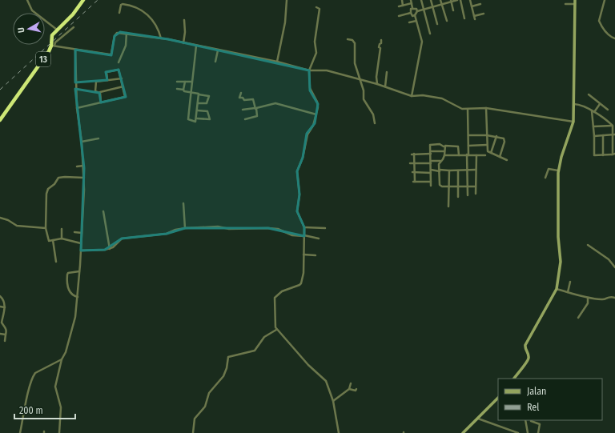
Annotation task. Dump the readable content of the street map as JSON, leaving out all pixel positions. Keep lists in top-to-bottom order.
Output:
{
  "streets": {
    "highway": ["13"]
  },
  "legend": ["Jalan", "Rel"],
  "scale_bar": "200 m",
  "north": "left"
}
